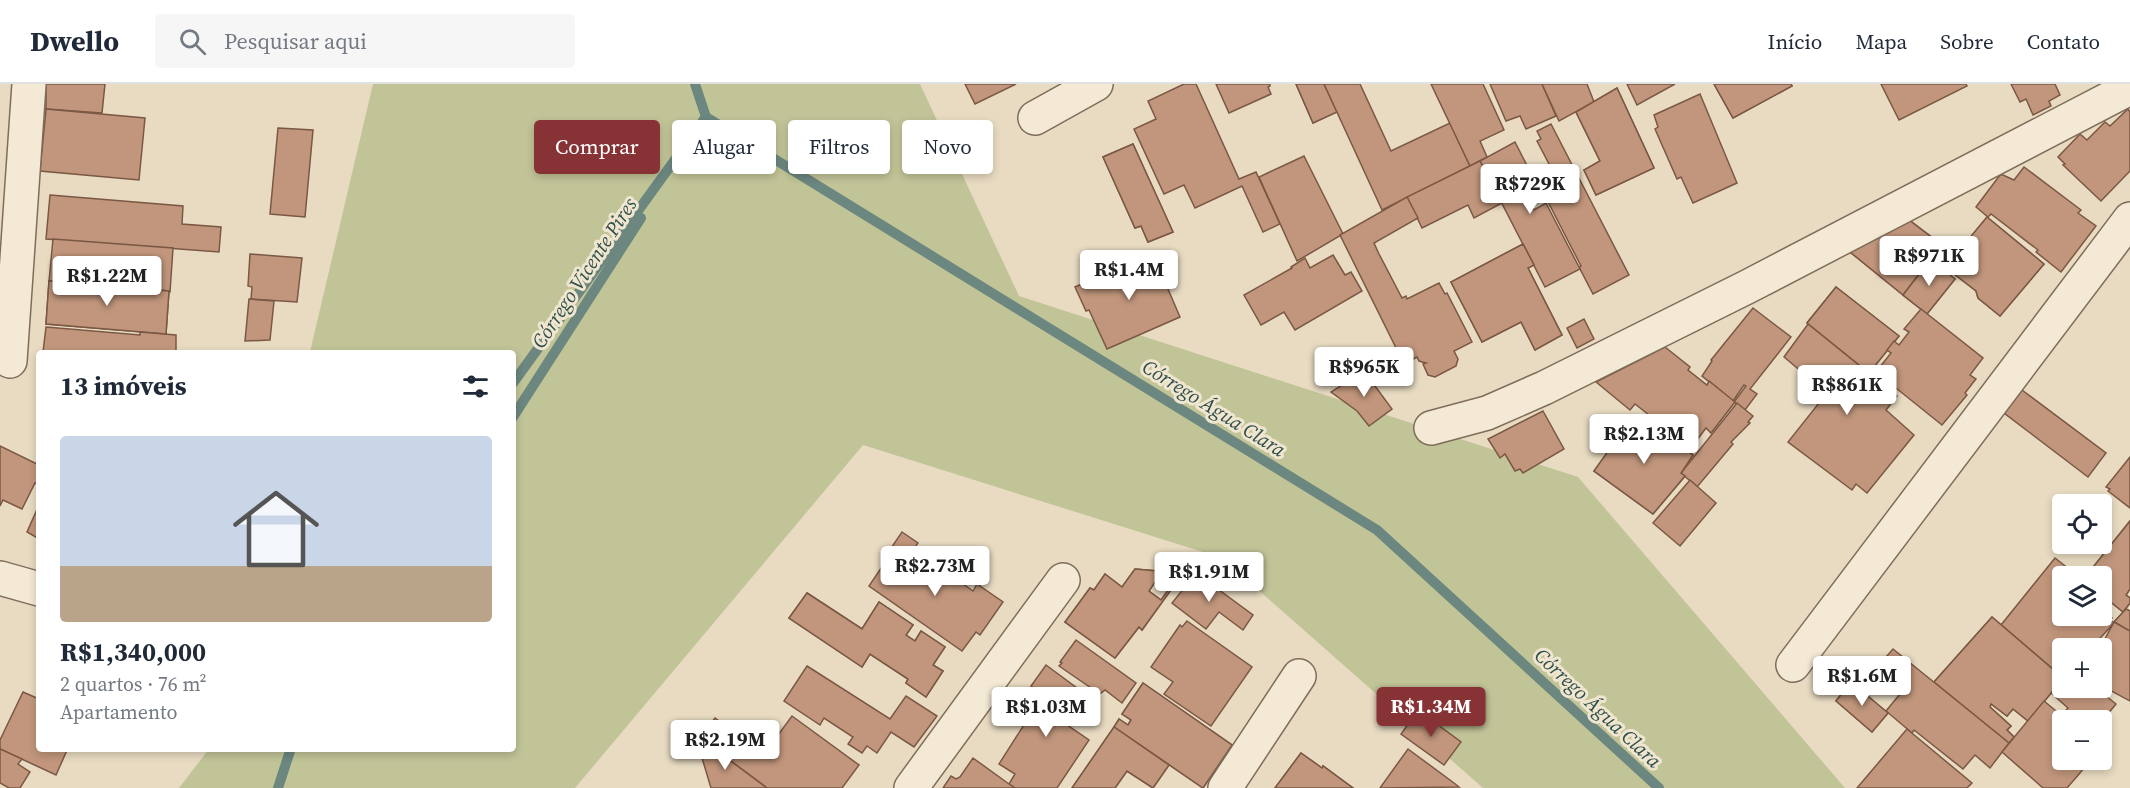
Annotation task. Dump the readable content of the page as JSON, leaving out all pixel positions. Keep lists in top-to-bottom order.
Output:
{
  "water": ["Córrego Vicente Pires", "Córrego Água Clara"],
  "page": {
    "header": "Dwello",
    "search": "Pesquisar aqui",
    "nav": [
      "Início",
      "Mapa",
      "Sobre",
      "Contato"
    ],
    "chip": [
      "Comprar",
      "Alugar",
      "Filtros",
      "Novo"
    ],
    "price": [
      "R$729K",
      "R$971K",
      "R$1.4M",
      "R$1.22M",
      "R$965K",
      "R$861K",
      "R$2.13M",
      "R$2.73M",
      "R$1.91M",
      "R$1.6M",
      "R$1.03M",
      "R$1.34M",
      "R$2.19M"
    ],
    "heading": "13 imóveis",
    "list": [
      {
        "name": "R$1,340,000",
        "note": "2 quartos · 76 m² · Apartamento"
      }
    ],
    "map_buttons": ["+", "−"]
  }
}
